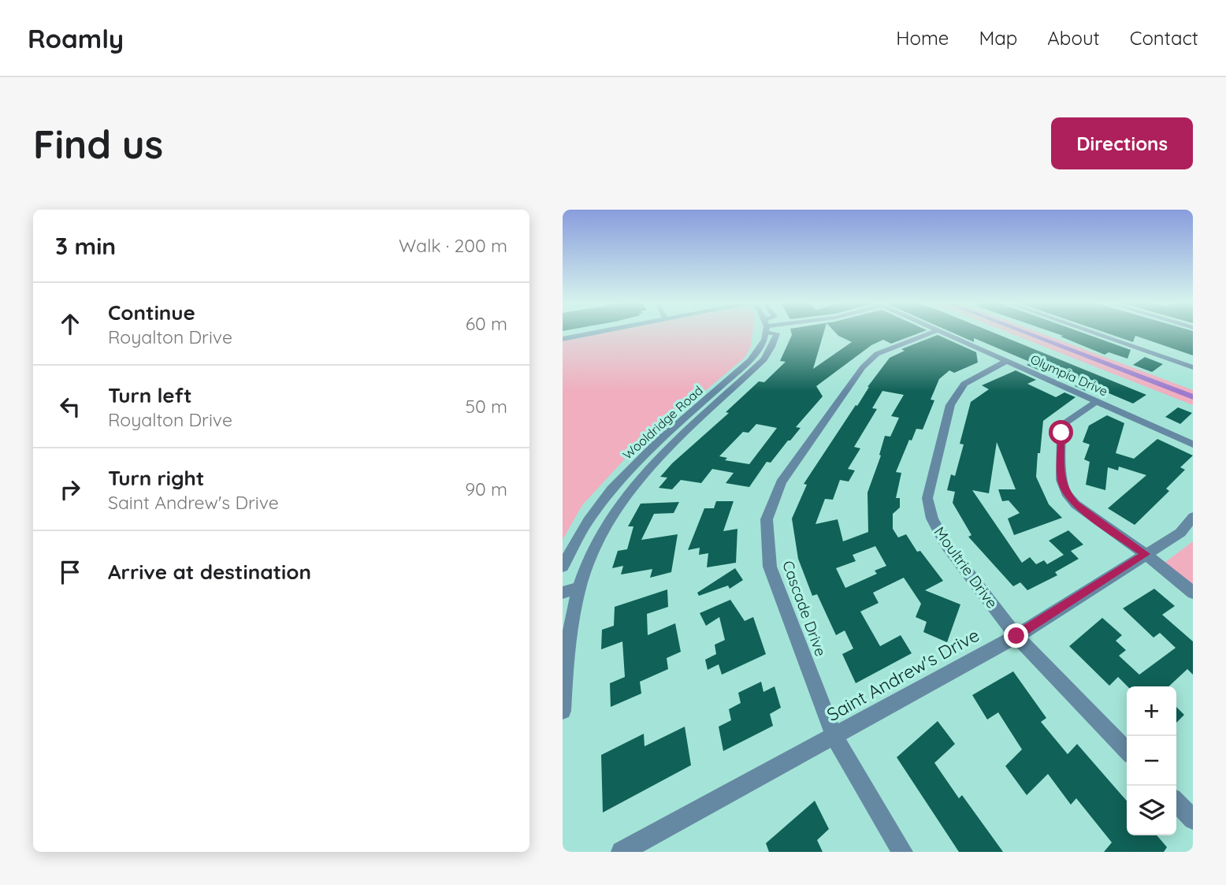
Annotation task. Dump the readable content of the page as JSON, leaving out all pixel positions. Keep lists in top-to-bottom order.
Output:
{
  "streets": {
    "street": [
      "Olympia Drive",
      "Wooldridge Road",
      "Moultrie Drive",
      "Cascade Drive",
      "Saint Andrew's Drive"
    ]
  },
  "crossings": [
    ["Olympia Drive", "Moultrie Drive"],
    ["Moultrie Drive", "Saint Andrew's Drive"],
    ["Cascade Drive", "Saint Andrew's Drive"]
  ],
  "page": {
    "header": "Roamly",
    "nav": [
      "Home",
      "Map",
      "About",
      "Contact"
    ],
    "buttons": "Directions",
    "title": "Find us",
    "heading": ["3 min", "Walk · 200 m"],
    "list": [
      ["Continue", "Royalton Drive", "60 m"],
      ["Turn left", "Royalton Drive", "50 m"],
      ["Turn right", "Saint Andrew's Drive", "90 m"],
      "Arrive at destination"
    ],
    "map_buttons": ["+", "−"]
  }
}
